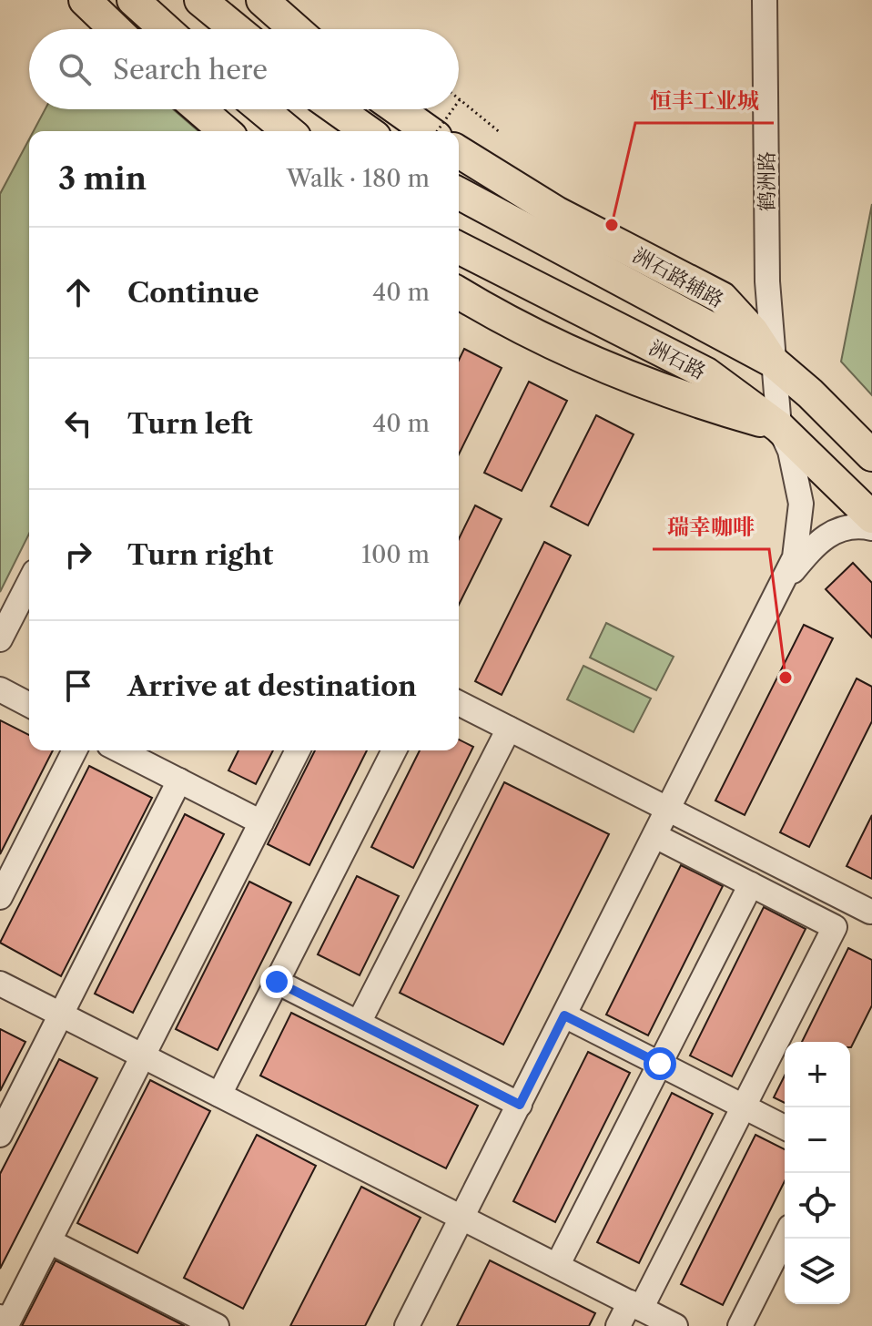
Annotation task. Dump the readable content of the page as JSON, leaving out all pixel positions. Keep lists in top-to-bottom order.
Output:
{
  "streets": {
    "main road": ["洲石路辅路", "洲石路"],
    "street": ["鹤洲路"]
  },
  "crossings": [
    ["鹤洲路", "洲石路辅路"],
    ["鹤洲路", "洲石路"]
  ],
  "places": ["恒丰工业城", "瑞幸咖啡"],
  "page": {
    "search": "Search here",
    "heading": ["3 min", "Walk · 180 m"],
    "list": [
      ["Continue", "40 m"],
      ["Turn left", "40 m"],
      ["Turn right", "100 m"],
      "Arrive at destination"
    ],
    "map_buttons": ["+", "−"]
  }
}
